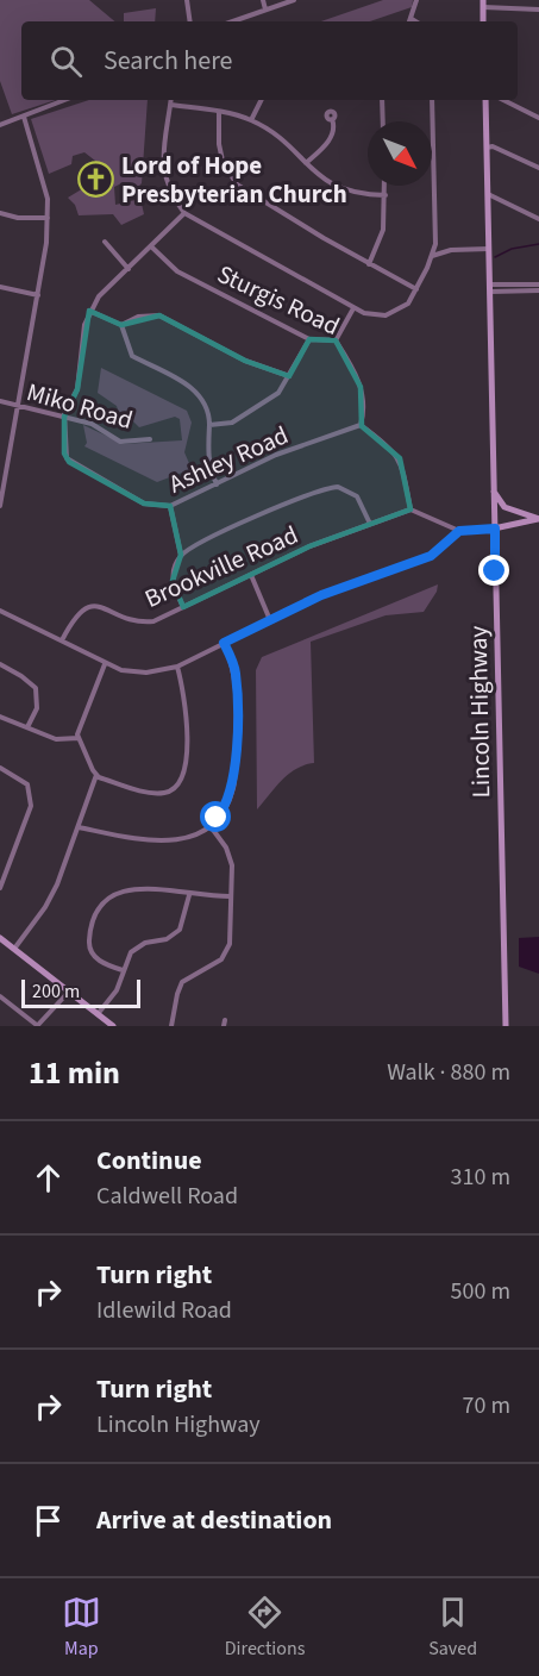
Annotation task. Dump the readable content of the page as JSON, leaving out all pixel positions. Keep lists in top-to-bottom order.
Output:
{
  "streets": {
    "main road": ["Lincoln Highway"],
    "street": [
      "Sturgis Road",
      "Miko Road",
      "Ashley Road",
      "Brookville Road"
    ]
  },
  "crossings": [
    ["Sturgis Road", "Ashley Road"],
    ["Miko Road", "Ashley Road"]
  ],
  "places": {
    "church": ["Lord of Hope Presbyterian Church"]
  },
  "scale_bar": "200 m",
  "north": "bottom right",
  "page": {
    "search": "Search here",
    "scale": "200 m",
    "heading": ["11 min", "Walk · 880 m"],
    "list": [
      ["Continue", "Caldwell Road", "310 m"],
      ["Turn right", "Idlewild Road", "500 m"],
      ["Turn right", "Lincoln Highway", "70 m"],
      "Arrive at destination"
    ],
    "nav": ["Map", "Directions", "Saved"]
  }
}
